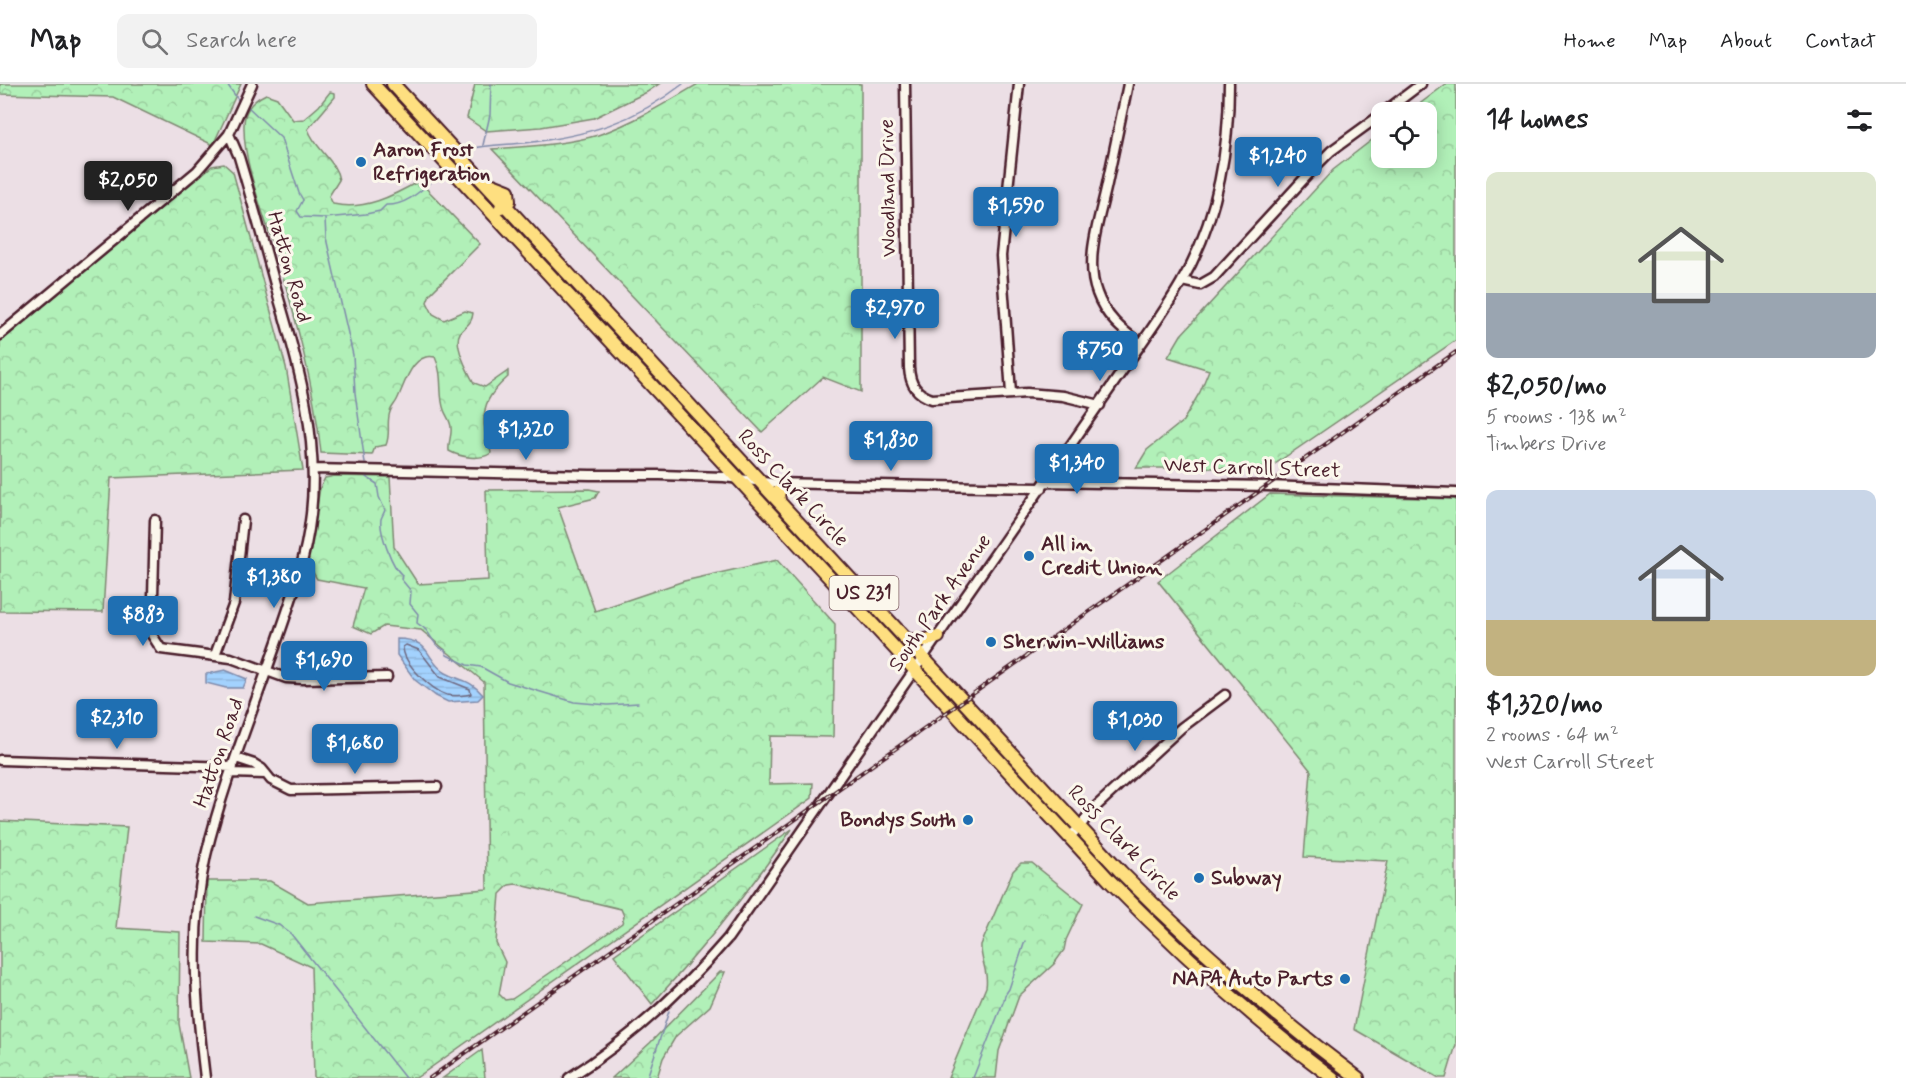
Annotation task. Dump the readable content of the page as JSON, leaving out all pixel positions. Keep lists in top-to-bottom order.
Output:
{
  "streets": {
    "highway": ["Ross Clark Circle", "US 231"],
    "street": [
      "Woodland Drive",
      "Hatton Road",
      "West Carroll Street",
      "South Park Avenue"
    ]
  },
  "crossings": [
    ["Woodland Drive", "South Park Avenue"],
    ["Hatton Road", "West Carroll Street"],
    ["West Carroll Street", "Ross Clark Circle"],
    ["West Carroll Street", "South Park Avenue"],
    ["Ross Clark Circle", "South Park Avenue"]
  ],
  "places": [
    "Aaron Frost Refrigeration",
    "All in Credit Union",
    "Sherwin-Williams",
    "Bondys South",
    "Subway",
    "NAPA Auto Parts"
  ],
  "page": {
    "header": "Map",
    "search": "Search here",
    "nav": [
      "Home",
      "Map",
      "About",
      "Contact"
    ],
    "heading": "14 homes",
    "price": [
      "$1,240",
      "$2,050",
      "$1,590",
      "$2,970",
      "$750",
      "$1,320",
      "$1,830",
      "$1,340",
      "$1,380",
      "$883",
      "$1,690",
      "$2,310",
      "$1,030",
      "$1,680"
    ],
    "list": [
      {
        "name": "$2,050/mo",
        "note": "5 rooms · 138 m² · Timbers Drive"
      },
      {
        "name": "$1,320/mo",
        "note": "2 rooms · 64 m² · West Carroll Street"
      }
    ]
  }
}
